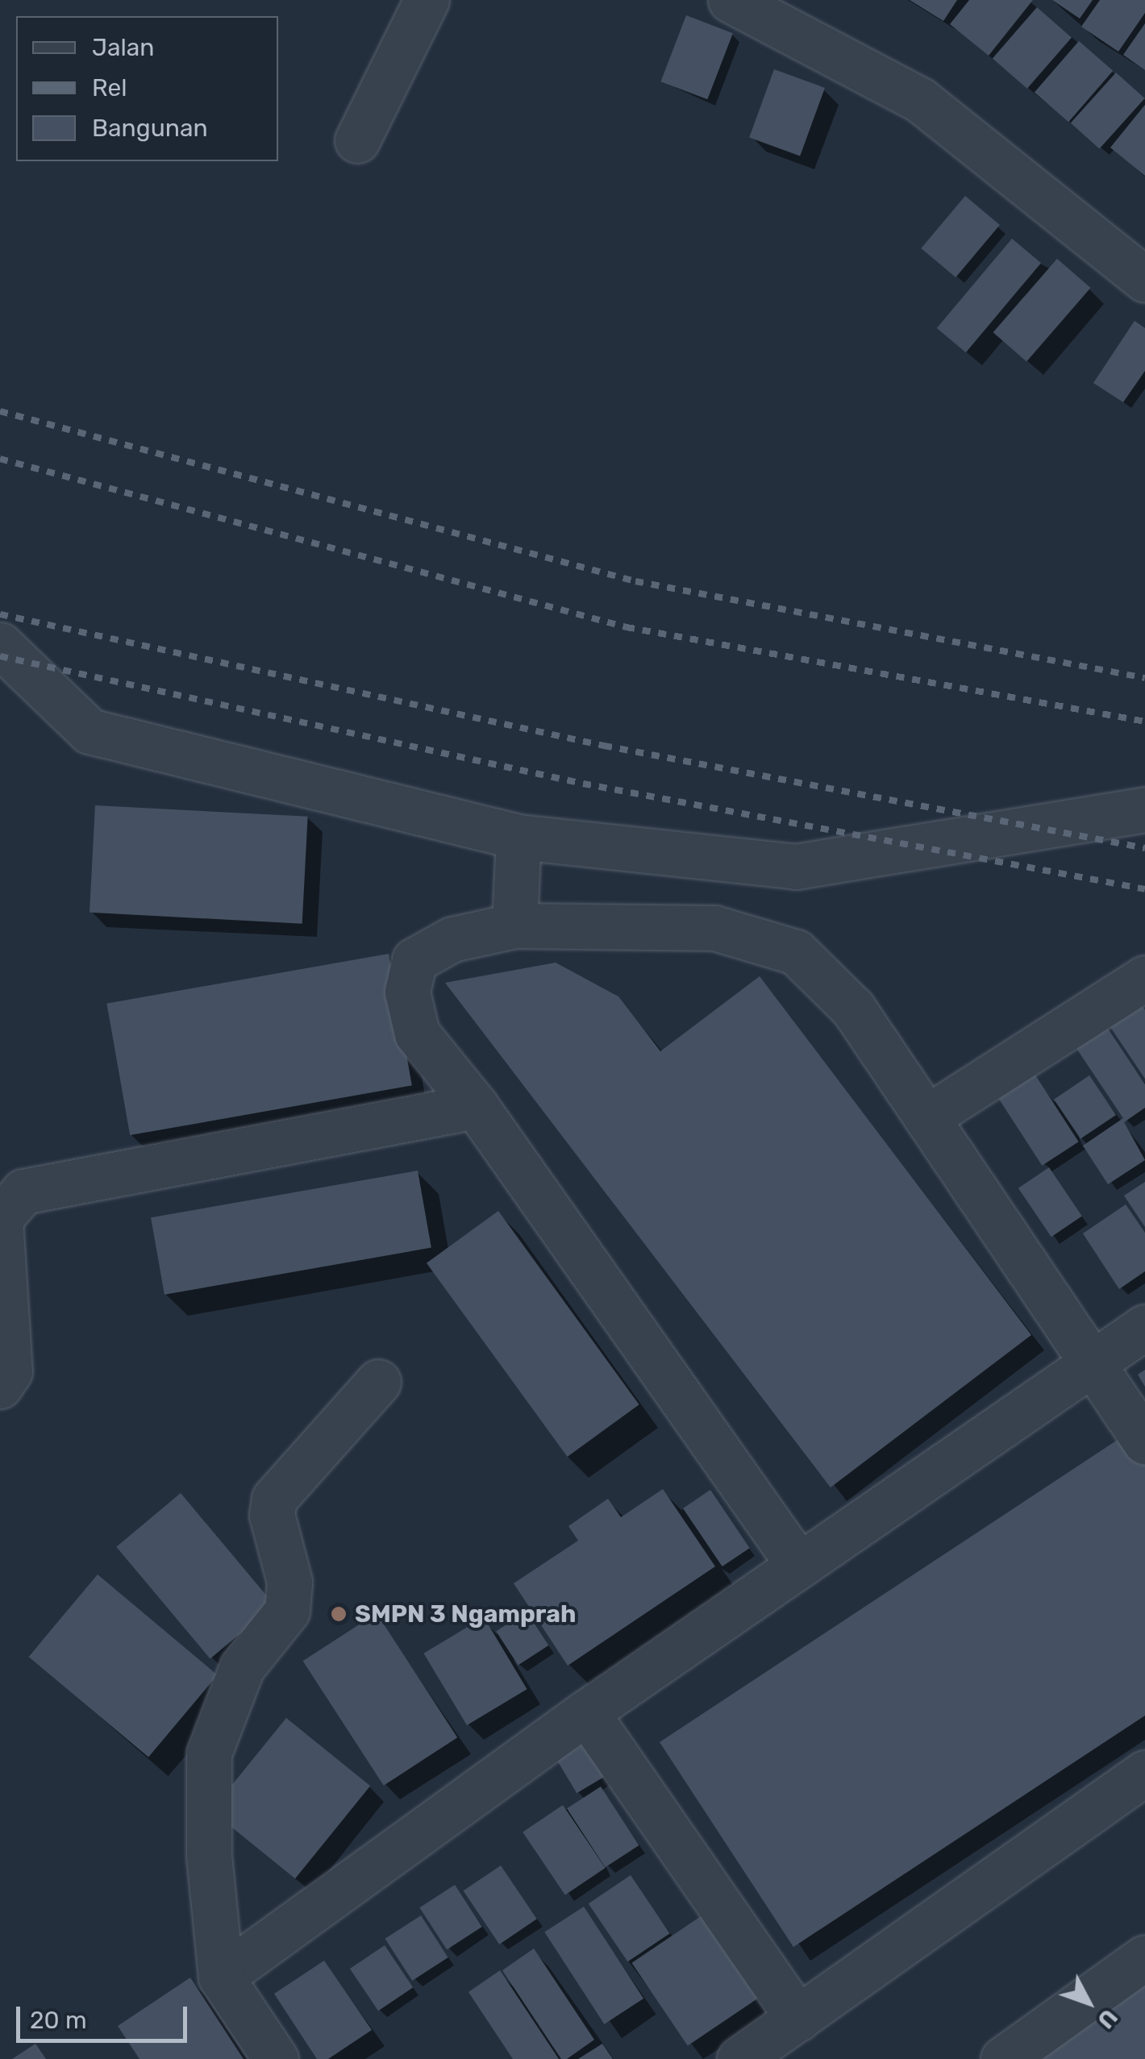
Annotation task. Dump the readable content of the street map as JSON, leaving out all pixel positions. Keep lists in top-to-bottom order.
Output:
{
  "places": ["SMPN 3 Ngamprah"],
  "legend": ["Jalan", "Rel", "Bangunan"],
  "scale_bar": "20 m",
  "north": "bottom right"
}
